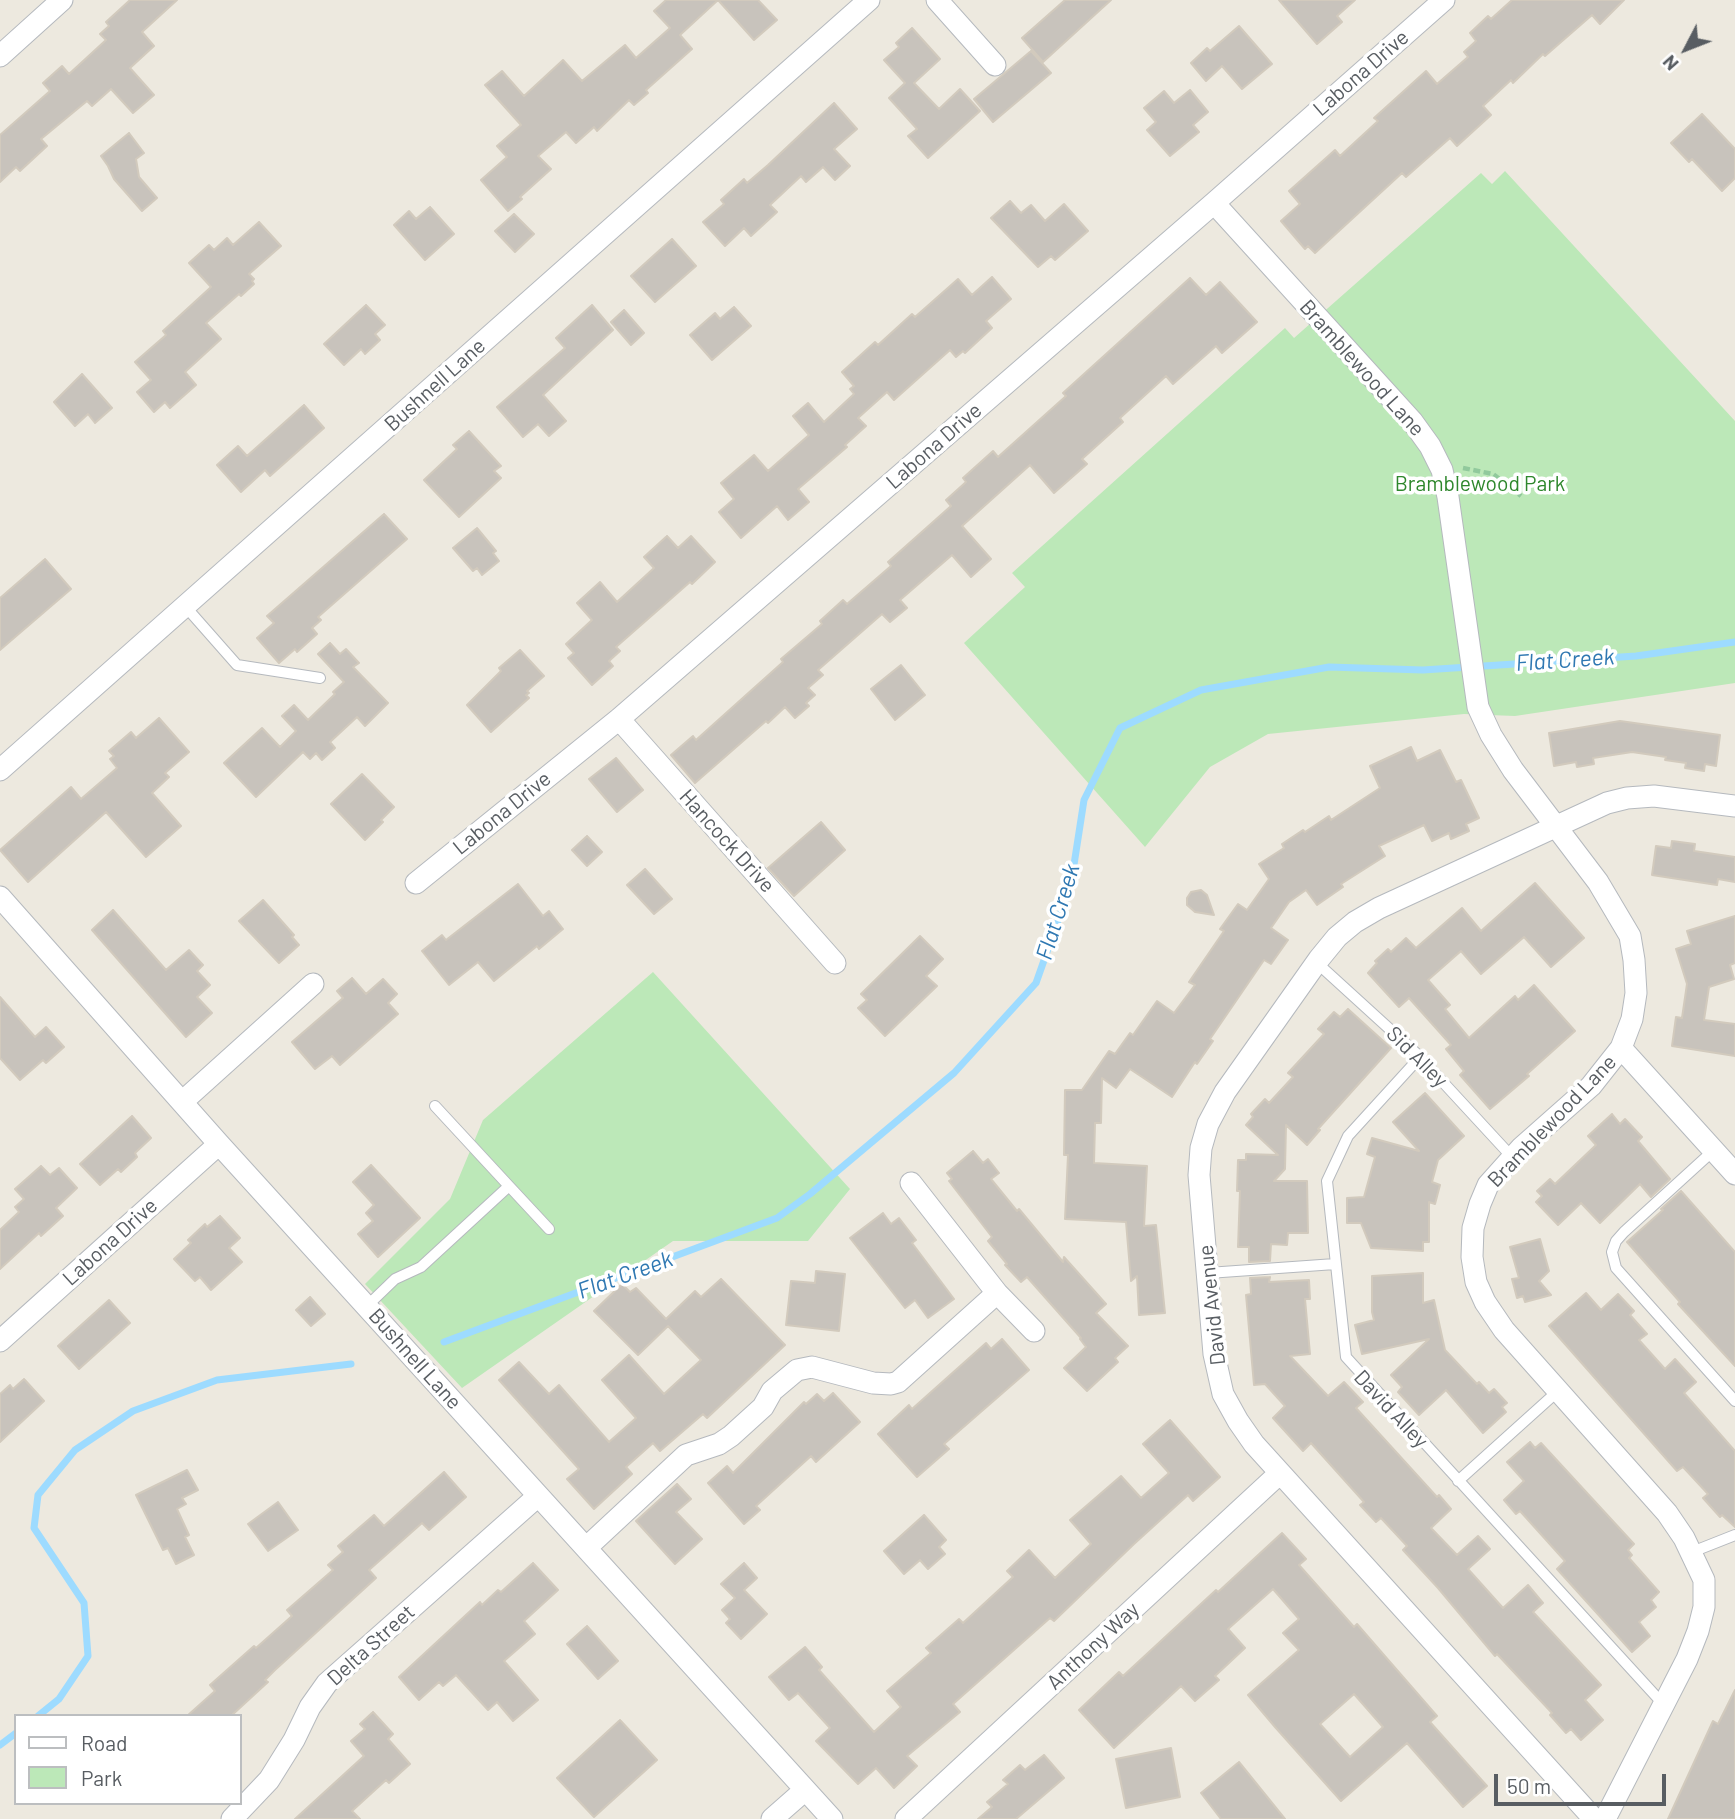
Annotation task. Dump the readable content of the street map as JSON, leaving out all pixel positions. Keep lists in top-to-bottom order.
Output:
{
  "streets": {
    "street": [
      "Labona Drive",
      "Bramblewood Lane",
      "Bushnell Lane",
      "Hancock Drive",
      "David Avenue",
      "Delta Street",
      "Anthony Way"
    ],
    "lane": ["Sid Alley", "David Alley"]
  },
  "crossings": [
    ["Labona Drive", "Bramblewood Lane"],
    ["Labona Drive", "Bushnell Lane"],
    ["Labona Drive", "Hancock Drive"],
    ["Bramblewood Lane", "Sid Alley"],
    ["Bramblewood Lane", "David Avenue"],
    ["Bramblewood Lane", "David Alley"],
    ["Bushnell Lane", "Delta Street"],
    ["Sid Alley", "David Avenue"],
    ["Sid Alley", "David Alley"],
    ["David Avenue", "Anthony Way"]
  ],
  "water": ["Flat Creek"],
  "parks": ["Bramblewood Park"],
  "legend": ["Road", "Park"],
  "scale_bar": "50 m",
  "north": "bottom left"
}
